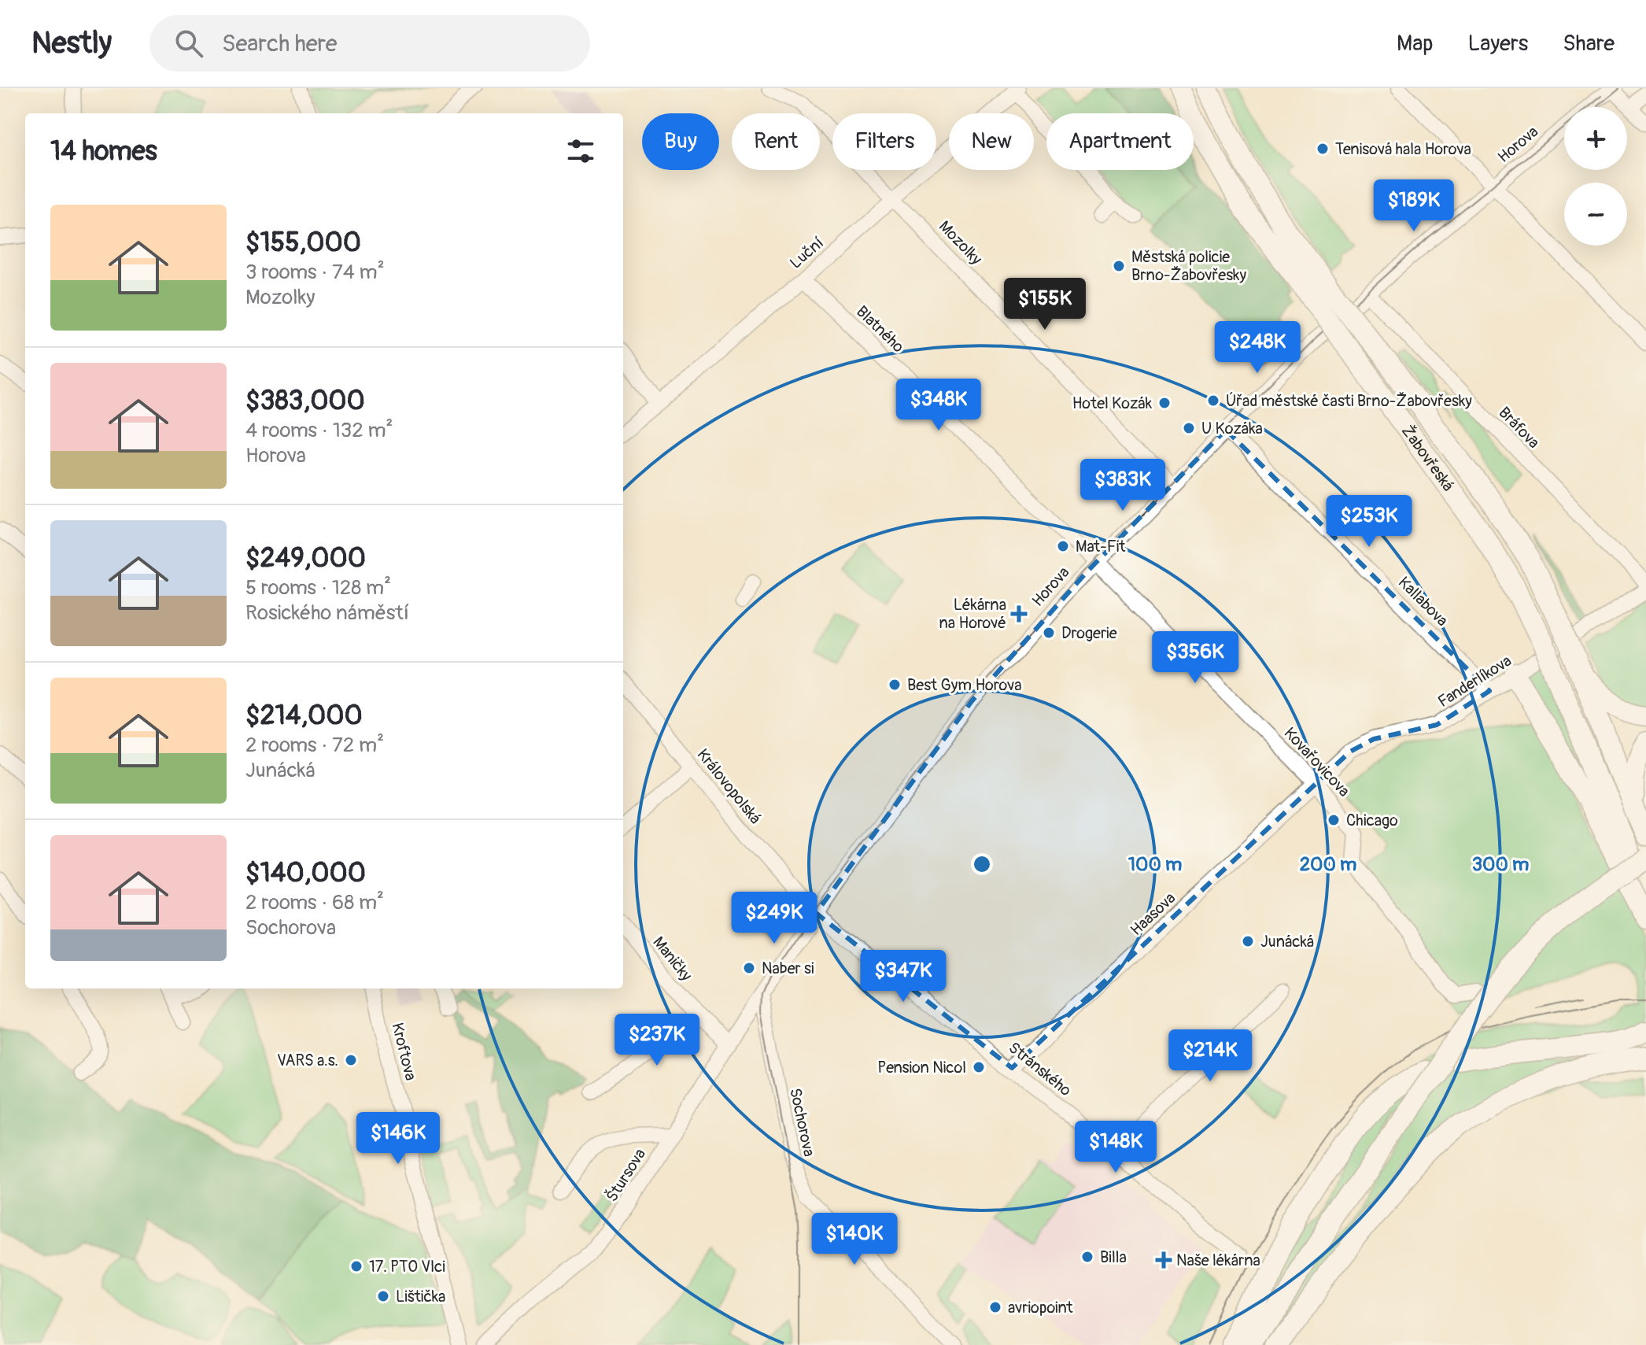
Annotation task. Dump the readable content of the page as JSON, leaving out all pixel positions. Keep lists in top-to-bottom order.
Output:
{
  "streets": {
    "highway": ["Žabovřeská"],
    "street": [
      "Horova",
      "Mozolky",
      "Luční",
      "Blatného",
      "Bráfova",
      "Kallabova",
      "Fanderlíkova",
      "Kovařovicova",
      "Královopolská",
      "Haasova",
      "Maničky",
      "Kroftova",
      "Stránského",
      "Sochorova",
      "Štursova"
    ]
  },
  "crossings": [
    ["Horova", "Mozolky"],
    ["Horova", "Blatného"],
    ["Horova", "Bráfova"],
    ["Horova", "Kallabova"],
    ["Horova", "Kovařovicova"],
    ["Horova", "Královopolská"],
    ["Horova", "Stránského"],
    ["Horova", "Sochorova"],
    ["Horova", "Štursova"],
    ["Mozolky", "Luční"],
    ["Luční", "Blatného"],
    ["Blatného", "Kovařovicova"],
    ["Kallabova", "Fanderlíkova"],
    ["Fanderlíkova", "Kovařovicova"],
    ["Fanderlíkova", "Haasova"],
    ["Kovařovicova", "Haasova"],
    ["Královopolská", "Stránského"],
    ["Haasova", "Stránského"],
    ["Maničky", "Štursova"],
    ["Sochorova", "Štursova"]
  ],
  "places": {
    "other": [
      "Tenisová hala Horova",
      "Městská policie Brno-Žabovřesky",
      "Úřad městské časti Brno-Žabovřesky",
      "Hotel Kozák",
      "U Kozáka",
      "Mat-Fit",
      "Drogerie",
      "Best Gym Horova",
      "Chicago",
      "Junácká",
      "Naber si",
      "VARS a.s.",
      "Pension Nicol",
      "Billa",
      "17. PTO Vlci",
      "Lištička",
      "avriopoint"
    ],
    "health": ["Lékárna na Horové", "Naše lékárna"]
  },
  "page": {
    "header": "Nestly",
    "search": "Search here",
    "nav": ["Map", "Layers", "Share"],
    "map_buttons": ["+", "−"],
    "chip": [
      "Buy",
      "Rent",
      "Filters",
      "New",
      "Apartment"
    ],
    "heading": "14 homes",
    "price": [
      "$189K",
      "$155K",
      "$248K",
      "$348K",
      "$383K",
      "$253K",
      "$356K",
      "$249K",
      "$347K",
      "$237K",
      "$214K",
      "$146K",
      "$148K",
      "$140K"
    ],
    "list": [
      {
        "name": "$155,000",
        "note": "3 rooms · 74 m² · Mozolky"
      },
      {
        "name": "$383,000",
        "note": "4 rooms · 132 m² · Horova"
      },
      {
        "name": "$249,000",
        "note": "5 rooms · 128 m² · Rosického náměstí"
      },
      {
        "name": "$214,000",
        "note": "2 rooms · 72 m² · Junácká"
      },
      {
        "name": "$140,000",
        "note": "2 rooms · 68 m² · Sochorova"
      }
    ]
  },
  "rings": ["100 m", "200 m", "300 m"]
}
